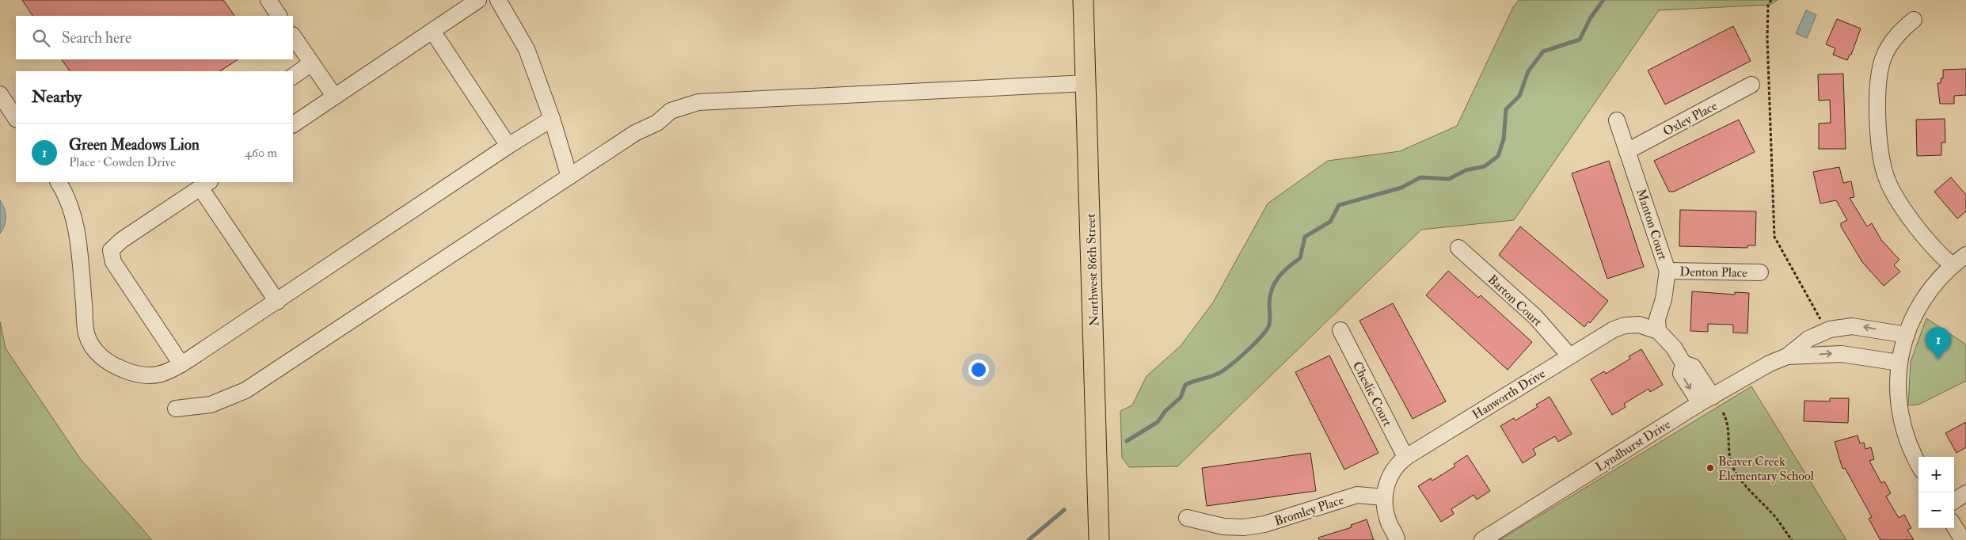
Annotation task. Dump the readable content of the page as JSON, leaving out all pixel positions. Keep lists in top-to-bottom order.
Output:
{
  "streets": {
    "main road": ["Northwest 86th Street"],
    "street": [
      "Oxley Place",
      "Manton Court",
      "Denton Place",
      "Barton Court",
      "Cheslie Court",
      "Hanworth Drive",
      "Lyndhurst Drive",
      "Bromley Place"
    ]
  },
  "crossings": [
    ["Oxley Place", "Manton Court"],
    ["Manton Court", "Denton Place"],
    ["Manton Court", "Hanworth Drive"],
    ["Barton Court", "Hanworth Drive"],
    ["Cheslie Court", "Hanworth Drive"],
    ["Hanworth Drive", "Lyndhurst Drive"],
    ["Hanworth Drive", "Bromley Place"]
  ],
  "places": ["Beaver Creek Elementary School"],
  "page": {
    "search": "Search here",
    "heading": "Nearby",
    "list": [
      {
        "mark": "1",
        "name": "Green Meadows Lion",
        "note": "Place · Cowden Drive",
        "value": "460 m"
      }
    ],
    "pins": "1",
    "map_buttons": ["+", "−"]
  }
}
